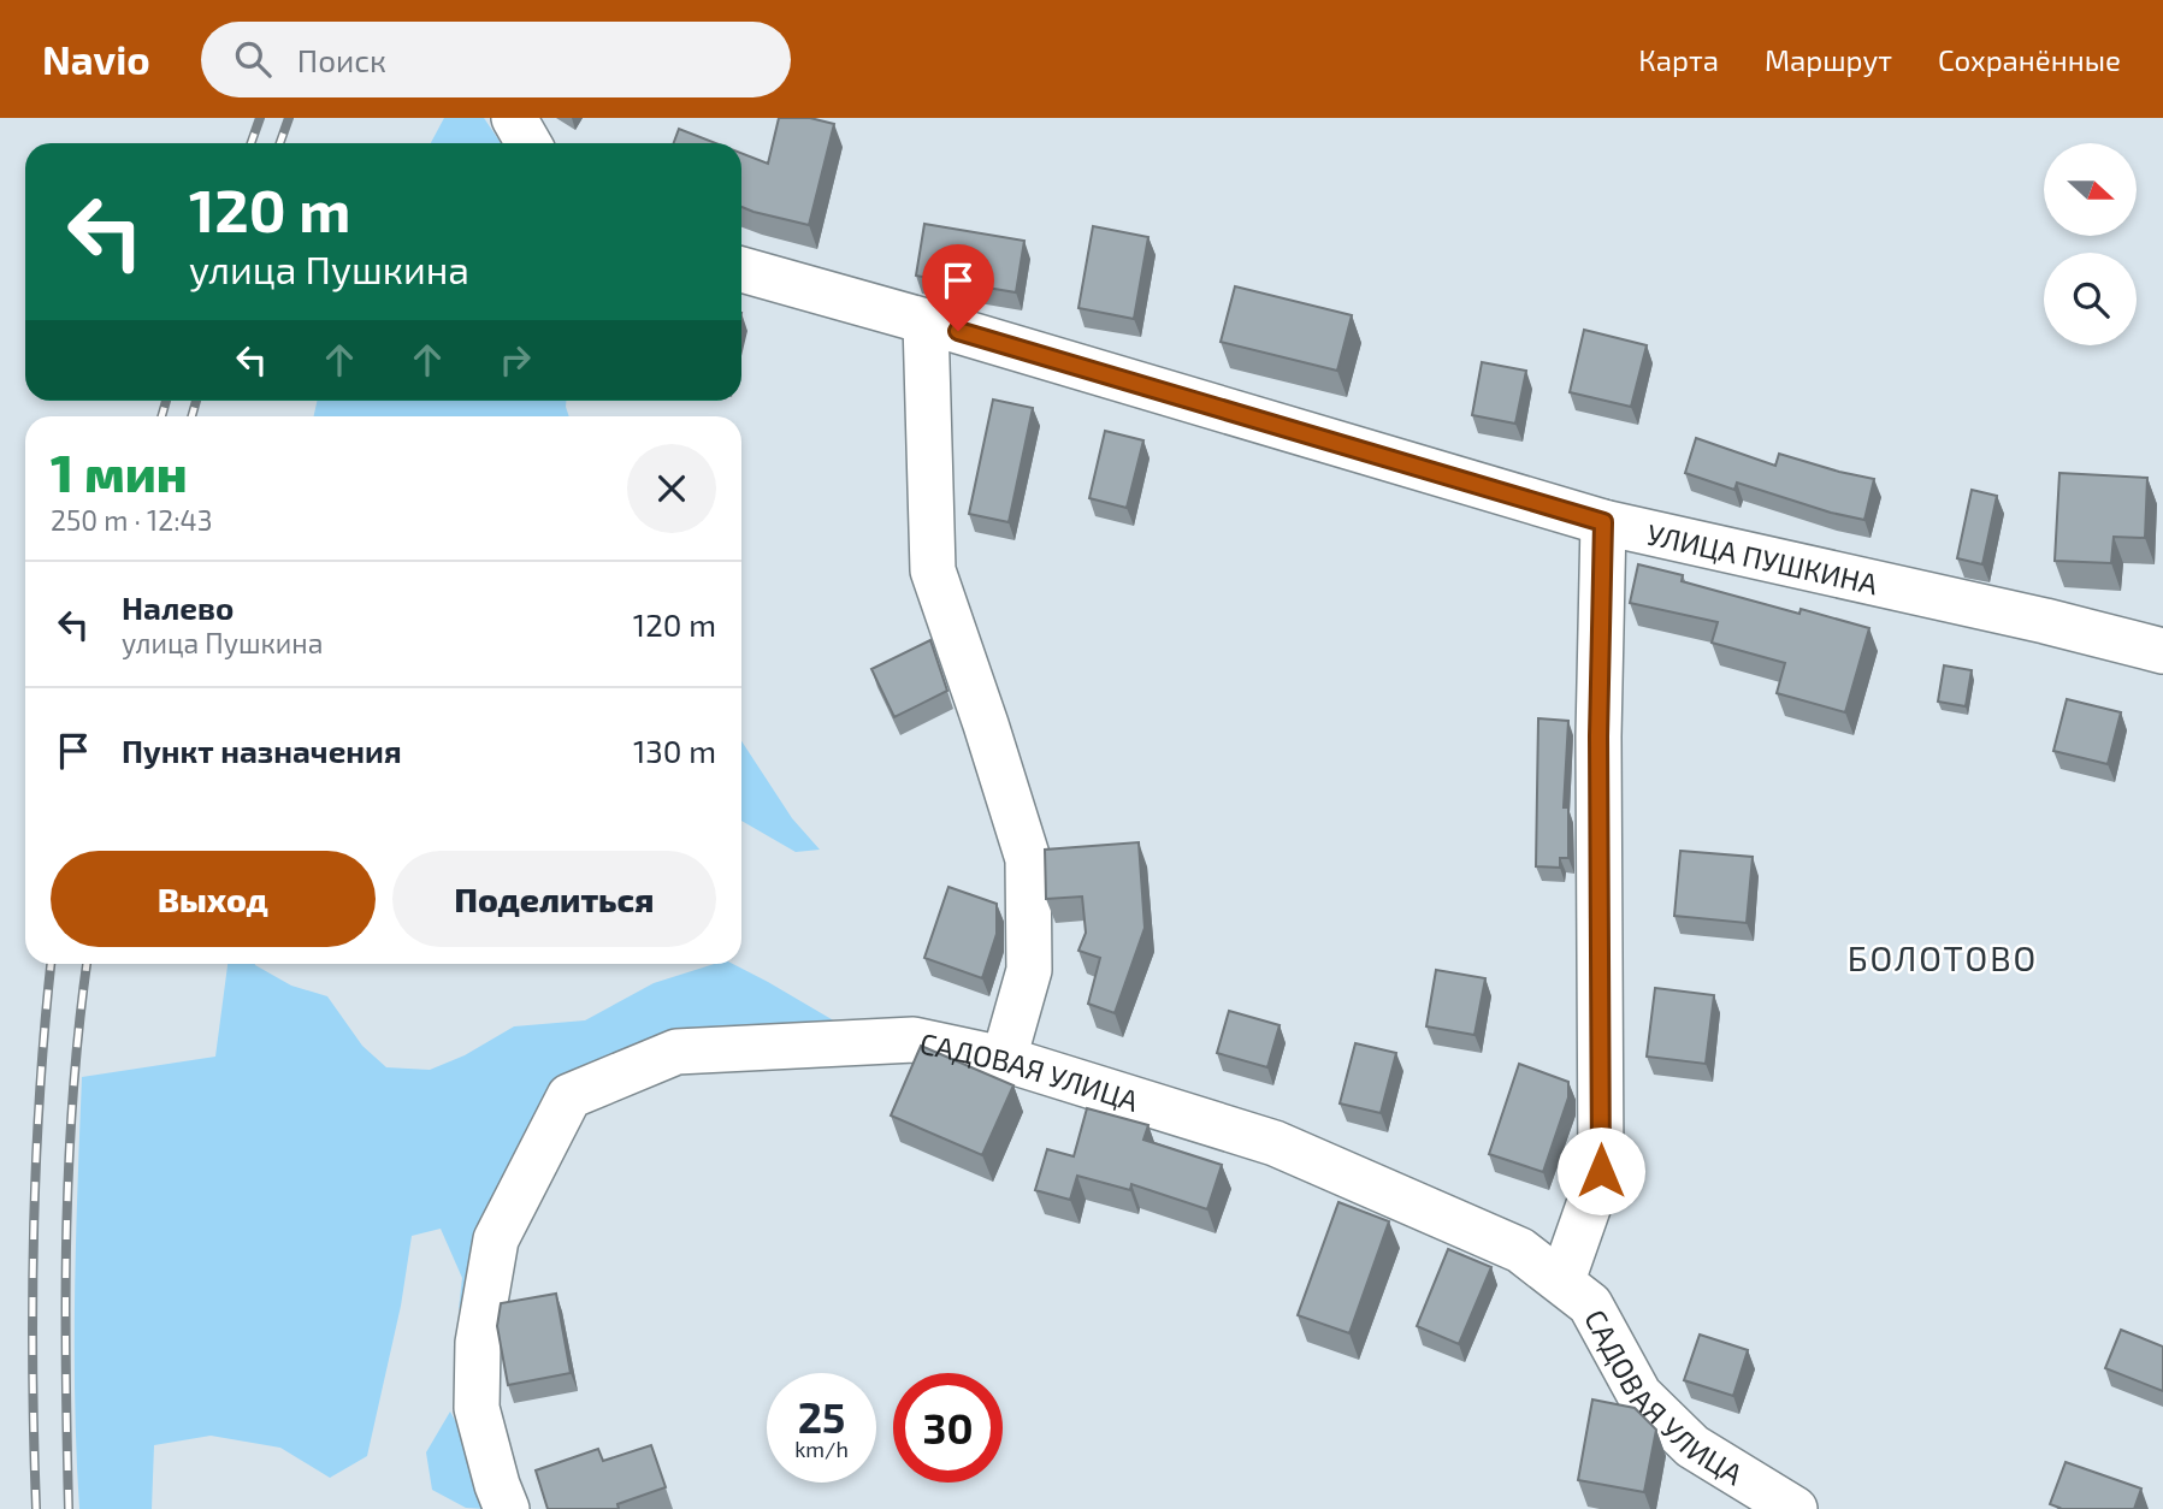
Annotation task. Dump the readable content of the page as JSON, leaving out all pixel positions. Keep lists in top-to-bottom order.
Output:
{
  "streets": {
    "street": ["УЛИЦА ПУШКИНА", "САДОВАЯ УЛИЦА"]
  },
  "districts": ["БОЛОТОВО"],
  "north": "right",
  "page": {
    "header": "Navio",
    "search": "Поиск",
    "nav": ["Карта", "Маршрут", "Сохранённые"],
    "turn": ["120 m", "улица Пушкина"],
    "heading": ["1 мин", "250 m · 12:43"],
    "list": [
      {
        "name": "Налево",
        "note": "улица Пушкина",
        "value": "120 m"
      },
      {
        "name": "Пункт назначения",
        "value": "130 m"
      }
    ],
    "buttons": ["Выход", "Поделиться"],
    "speed": "25 km/h",
    "limit": "30"
  }
}
